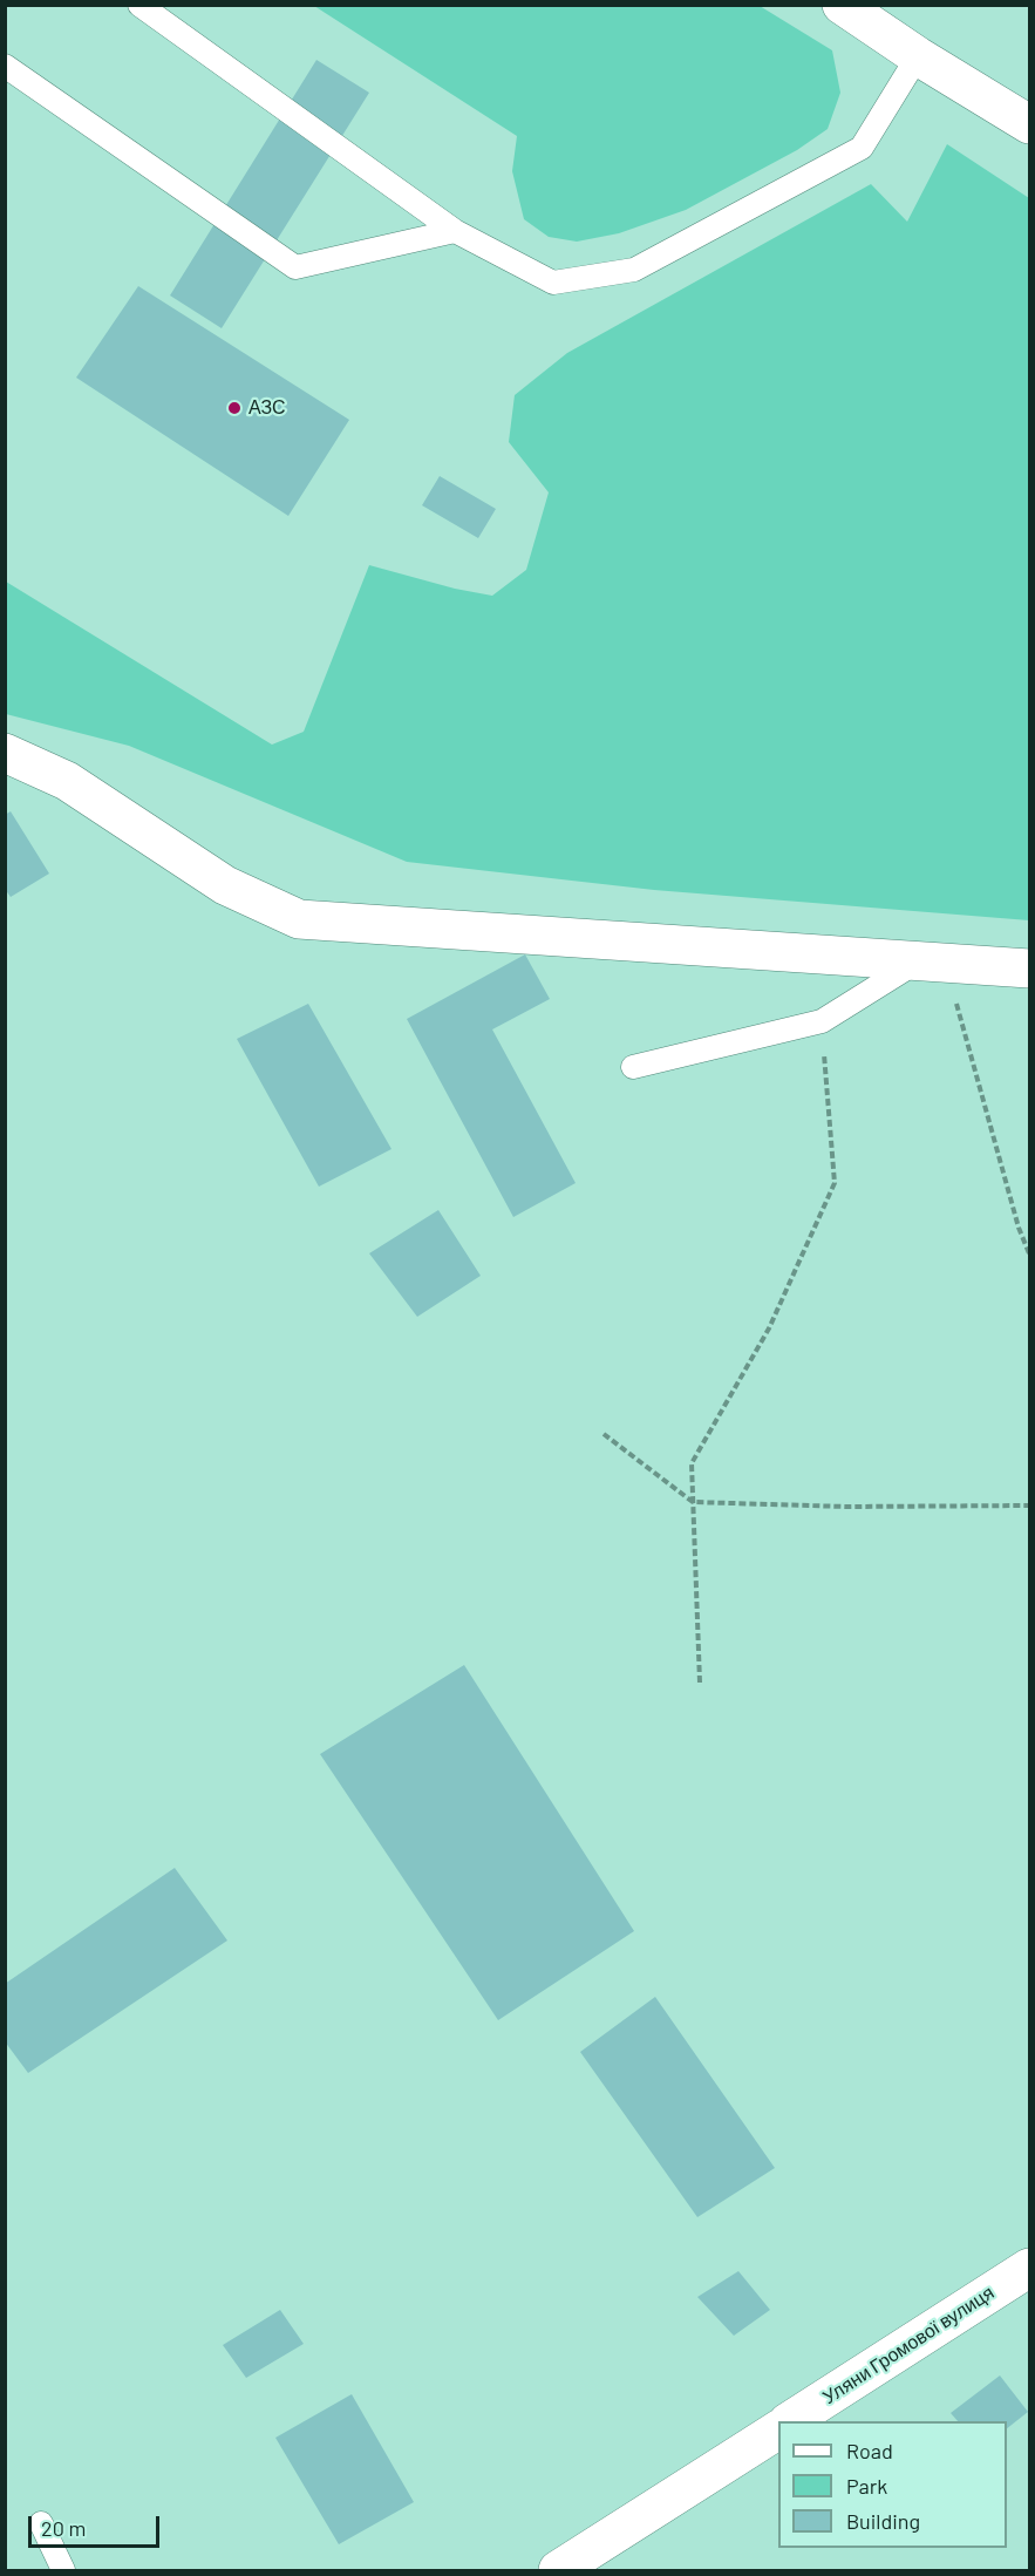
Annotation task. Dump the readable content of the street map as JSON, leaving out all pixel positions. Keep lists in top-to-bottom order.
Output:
{
  "streets": {
    "street": ["Уляни Громової вулиця"]
  },
  "places": ["АЗС"],
  "legend": ["Road", "Park", "Building"],
  "scale_bar": "20 m"
}
